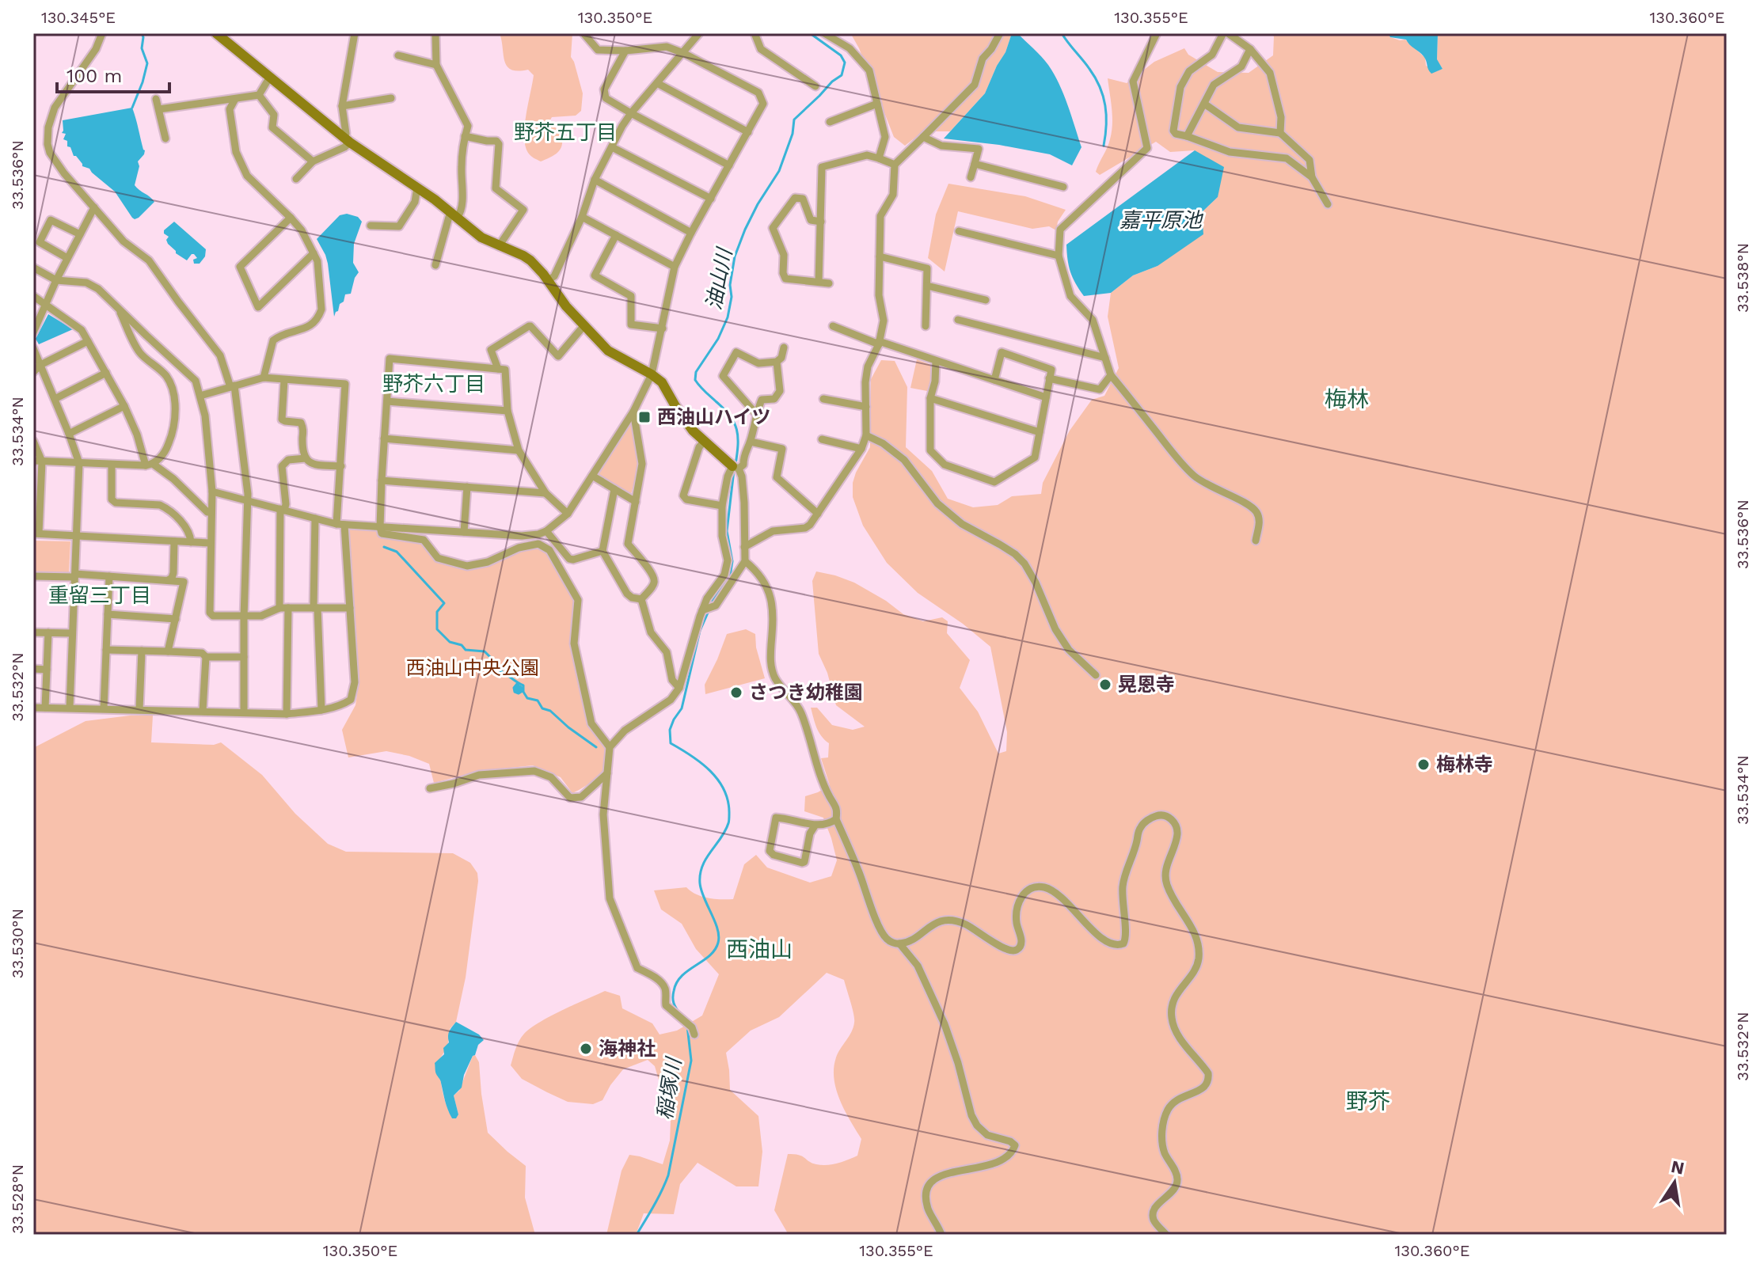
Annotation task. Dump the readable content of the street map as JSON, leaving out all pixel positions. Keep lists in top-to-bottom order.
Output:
{
  "districts": [
    "野芥五丁目",
    "野芥六丁目",
    "梅林",
    "重留三丁目",
    "西油山",
    "野芥"
  ],
  "water": ["嘉平原池", "油山川", "稲塚川"],
  "parks": ["西油山中央公園"],
  "places": {
    "transit": ["西油山ハイツ"],
    "other": [
      "晃恩寺",
      "さつき幼稚園",
      "梅林寺",
      "海神社"
    ]
  },
  "scale_bar": "100 m",
  "north": "top",
  "coordinates": [
    "130.345°E",
    "130.350°E",
    "130.355°E",
    "130.360°E",
    "33.536°N",
    "33.538°N",
    "33.534°N",
    "33.532°N",
    "33.530°N",
    "33.528°N"
  ]
}
